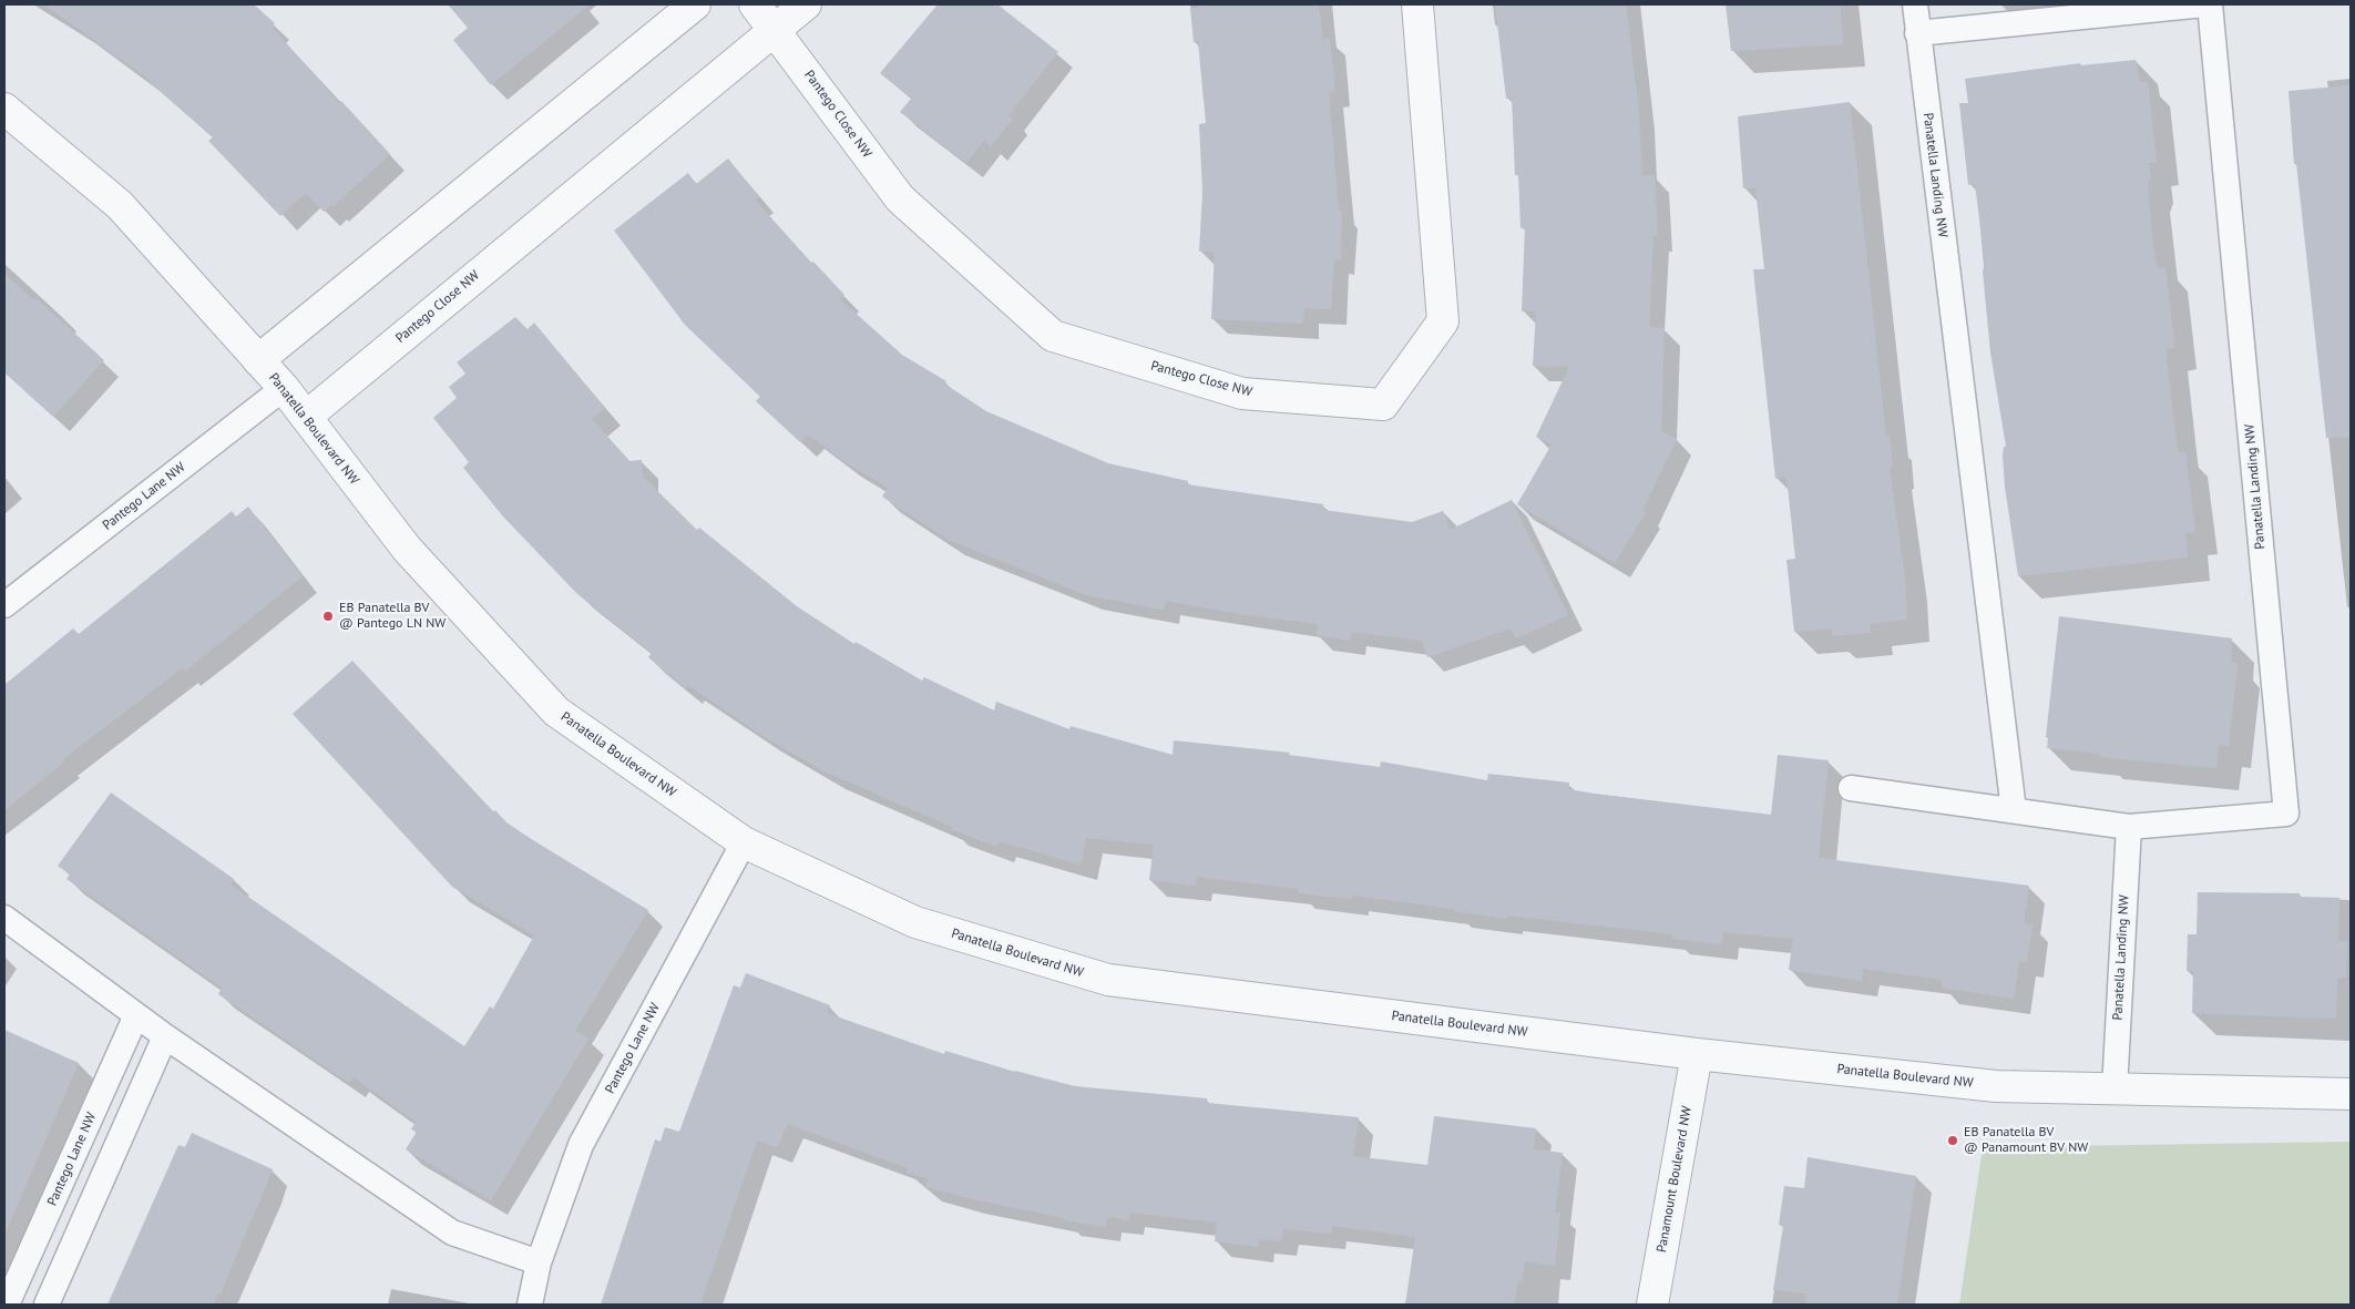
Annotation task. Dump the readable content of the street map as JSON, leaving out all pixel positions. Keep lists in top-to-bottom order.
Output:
{
  "streets": {
    "street": ["Pantego Close NW", "Panatella Boulevard NW", "Panamount Boulevard NW"],
    "lane": ["Panatella Landing NW", "Pantego Lane NW"]
  },
  "crossings": [
    ["Pantego Close NW", "Panatella Boulevard NW"],
    ["Panatella Landing NW", "Panatella Boulevard NW"],
    ["Panatella Boulevard NW", "Pantego Lane NW"],
    ["Panatella Boulevard NW", "Panamount Boulevard NW"]
  ],
  "places": ["EB Panatella BV @ Pantego LN NW", "EB Panatella BV @ Panamount BV NW"]
}
